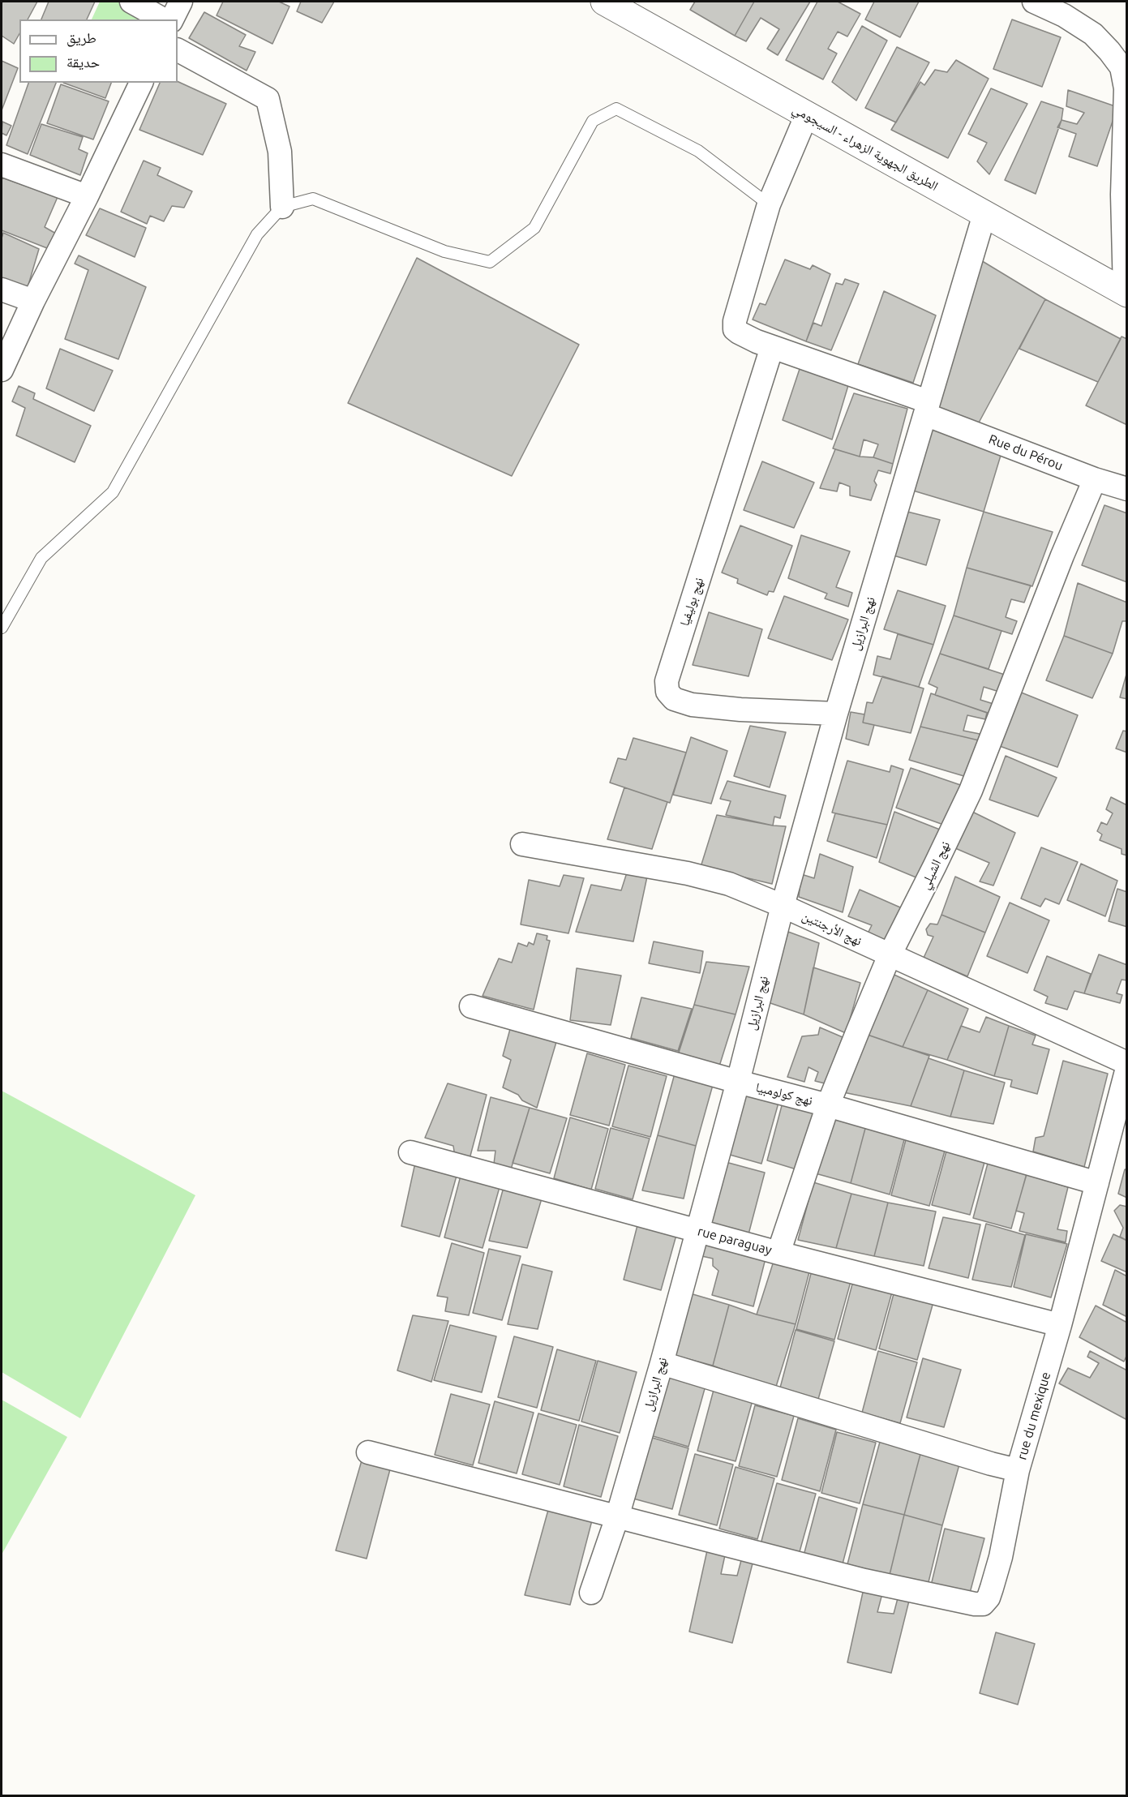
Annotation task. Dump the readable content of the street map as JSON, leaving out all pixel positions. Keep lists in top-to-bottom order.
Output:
{
  "streets": {
    "main road": ["الطريق الجهوية الزهراء - السيجومي"],
    "street": [
      "Rue du Pérou",
      "نهج بوليفيا",
      "نهج البرازيل",
      "نهج الشيلي",
      "نهج الأرجنتين",
      "نهج كولومبيا",
      "rue paraguay",
      "rue du mexique"
    ]
  },
  "crossings": [
    ["الطريق الجهوية الزهراء - السيجومي", "نهج البرازيل"],
    ["Rue du Pérou", "نهج بوليفيا"],
    ["Rue du Pérou", "نهج البرازيل"],
    ["Rue du Pérou", "نهج الشيلي"],
    ["نهج بوليفيا", "نهج البرازيل"],
    ["نهج البرازيل", "نهج الأرجنتين"],
    ["نهج البرازيل", "نهج كولومبيا"],
    ["نهج البرازيل", "rue paraguay"],
    ["نهج البرازيل", "rue du mexique"],
    ["نهج الشيلي", "نهج الأرجنتين"],
    ["نهج الشيلي", "نهج كولومبيا"],
    ["نهج الشيلي", "rue paraguay"],
    ["نهج كولومبيا", "rue du mexique"],
    ["rue paraguay", "rue du mexique"]
  ],
  "legend": ["طريق", "حديقة"]
}
